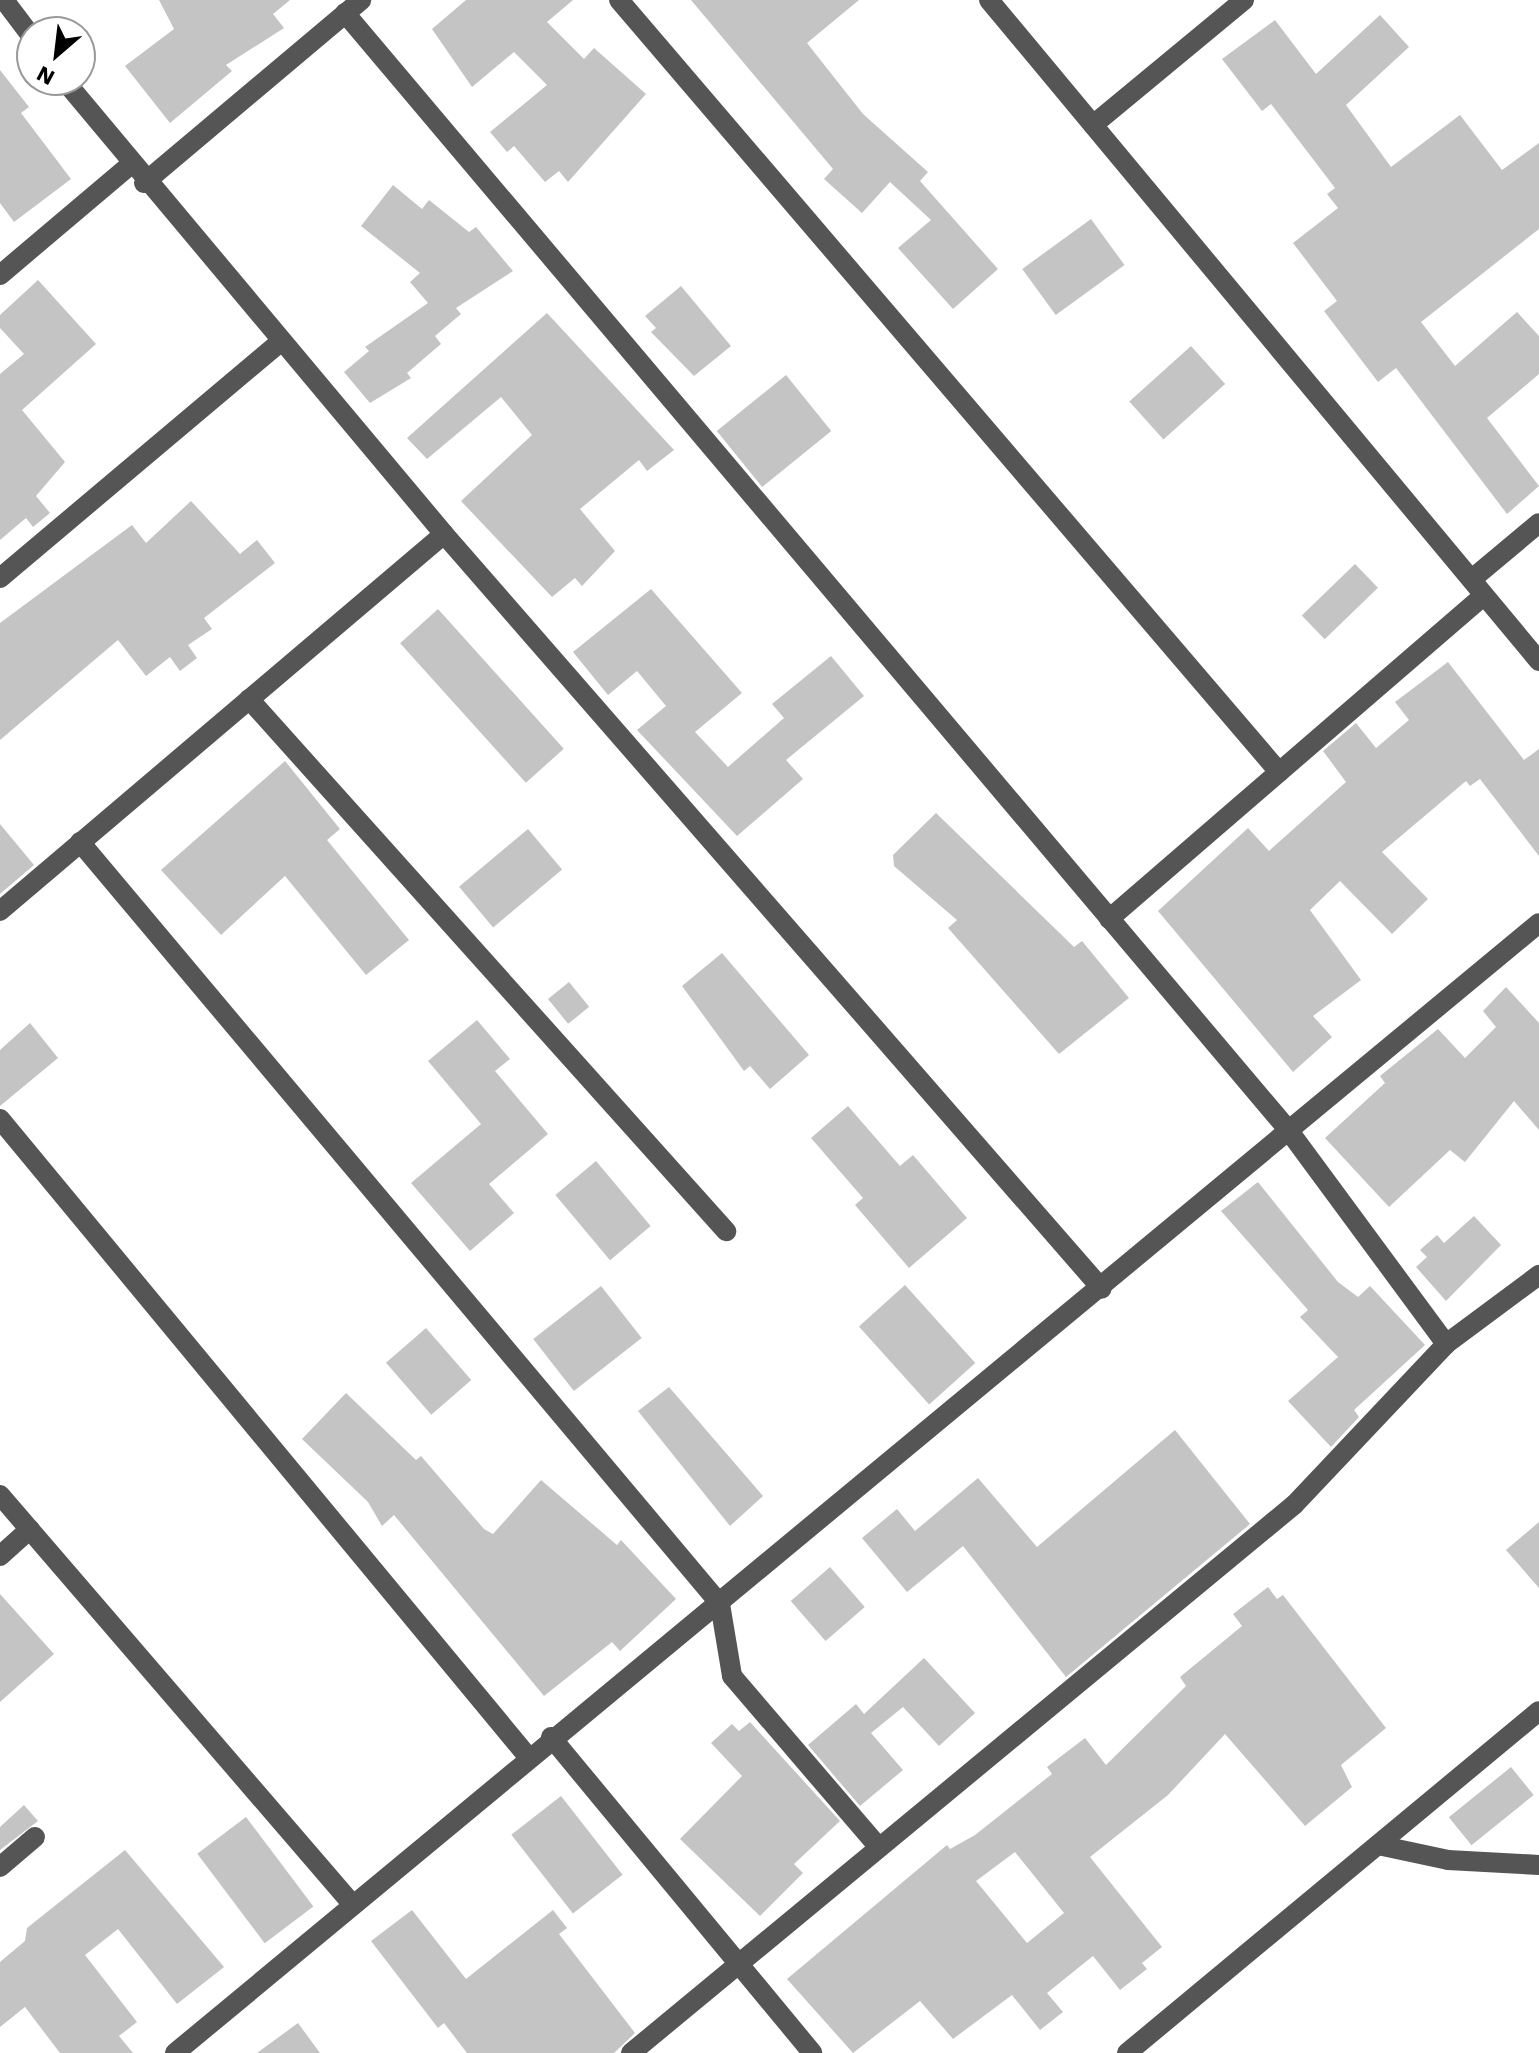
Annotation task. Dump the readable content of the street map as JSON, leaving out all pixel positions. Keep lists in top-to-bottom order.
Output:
{
  "north": "bottom left"
}
